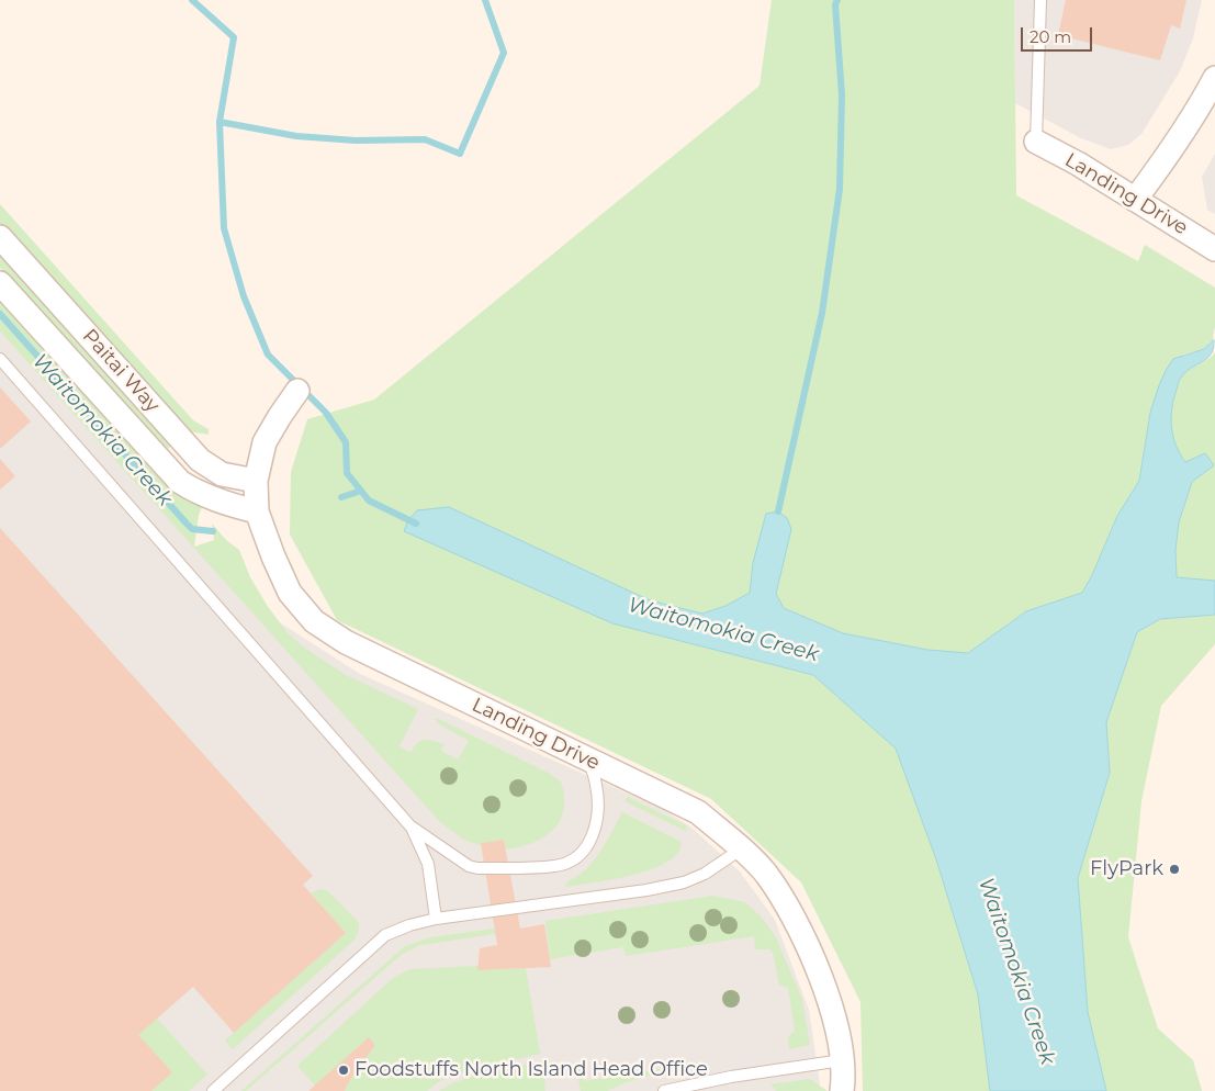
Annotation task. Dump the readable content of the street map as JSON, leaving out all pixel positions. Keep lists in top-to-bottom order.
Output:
{
  "streets": {
    "street": ["Landing Drive", "Paitai Way"]
  },
  "crossings": [
    ["Landing Drive", "Paitai Way"]
  ],
  "water": ["Waitomokia Creek"],
  "places": ["FlyPark", "Foodstuffs North Island Head Office"],
  "scale_bar": "20 m"
}
